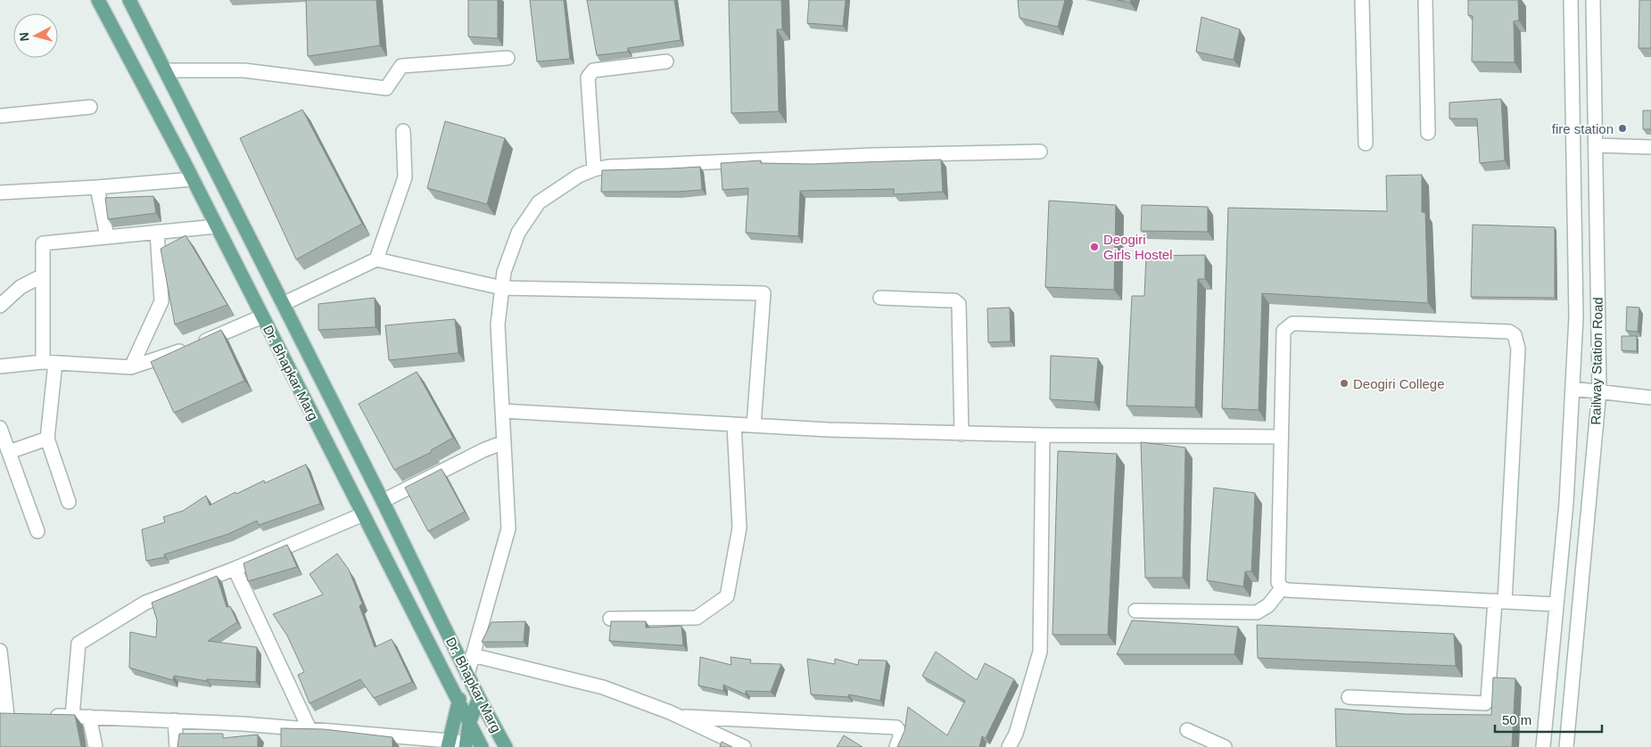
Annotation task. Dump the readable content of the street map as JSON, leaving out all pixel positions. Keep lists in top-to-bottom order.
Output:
{
  "streets": {
    "main road": ["Dr. Bhapkar Marg"],
    "street": ["Railway Station Road"]
  },
  "places": ["fire station", "Deogiri Girls Hostel", "Deogiri College"],
  "scale_bar": "50 m",
  "north": "left"
}
